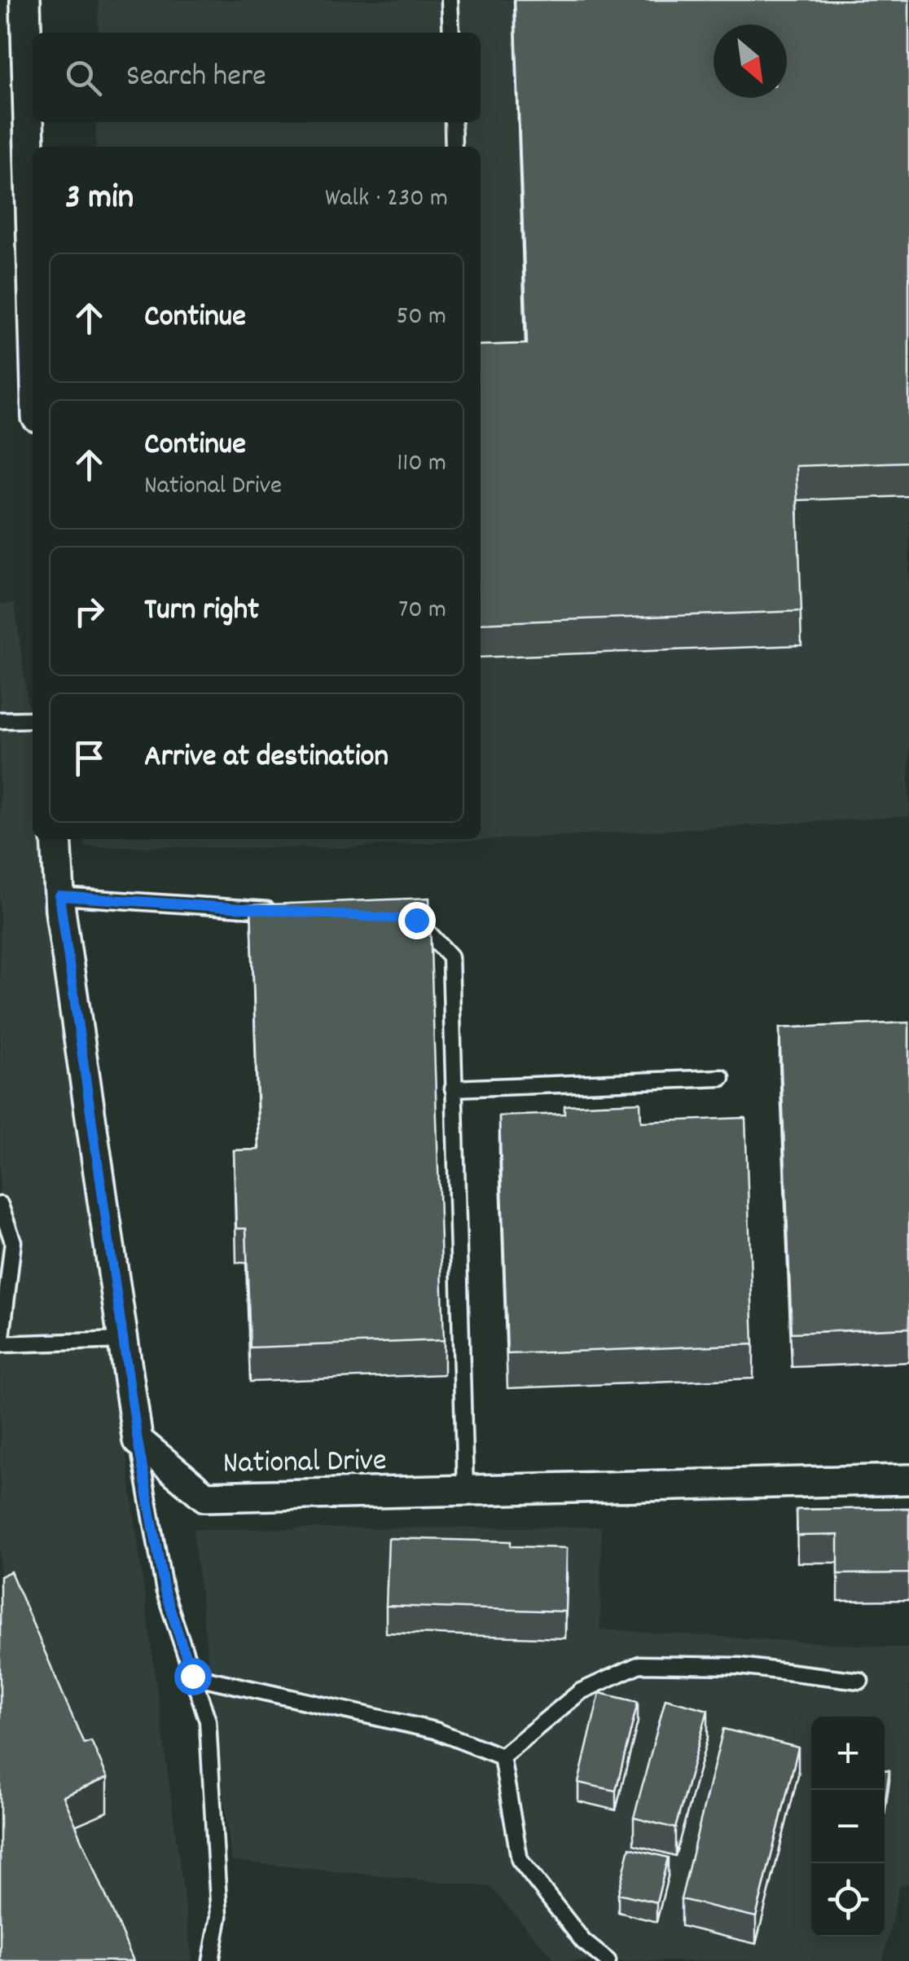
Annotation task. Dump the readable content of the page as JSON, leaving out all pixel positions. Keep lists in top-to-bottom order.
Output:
{
  "streets": {
    "street": ["National Drive"]
  },
  "north": "bottom right",
  "page": {
    "search": "Search here",
    "heading": ["3 min", "Walk · 230 m"],
    "list": [
      ["Continue", "50 m"],
      ["Continue", "National Drive", "110 m"],
      ["Turn right", "70 m"],
      "Arrive at destination"
    ],
    "map_buttons": ["+", "−"]
  }
}
